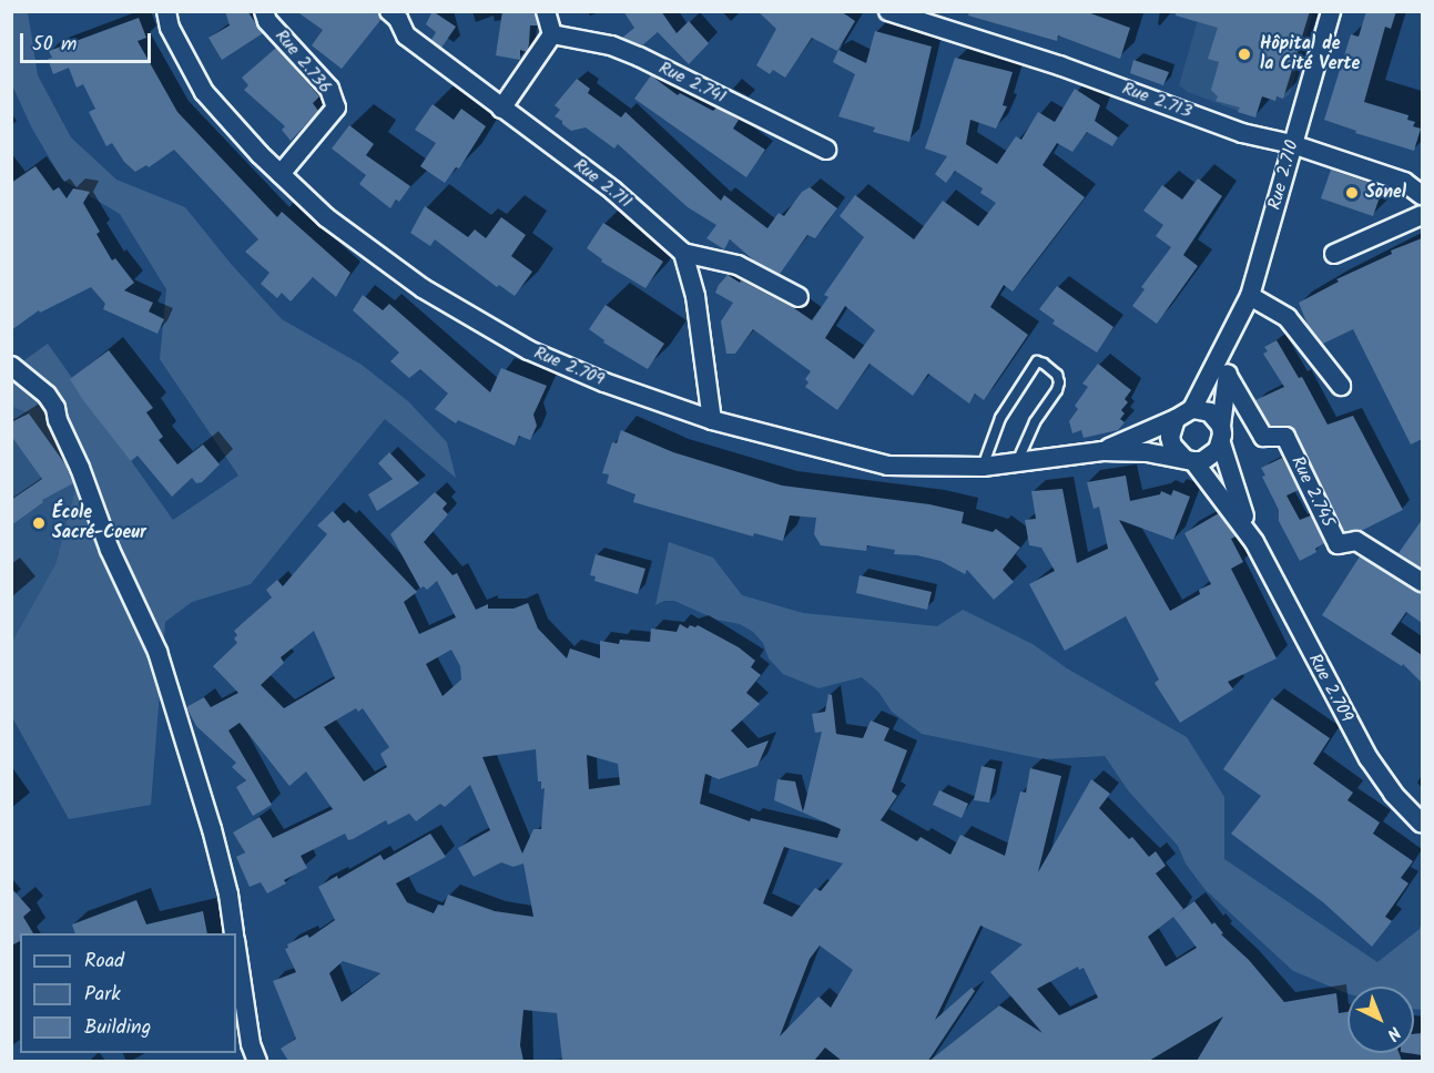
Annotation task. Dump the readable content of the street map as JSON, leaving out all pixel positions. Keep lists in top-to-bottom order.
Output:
{
  "streets": {
    "street": [
      "Rue 2.736",
      "Rue 2.741",
      "Rue 2.713",
      "Rue 2.710",
      "Rue 2.711",
      "Rue 2.709",
      "Rue 2.745"
    ]
  },
  "crossings": [
    ["Rue 2.736", "Rue 2.709"],
    ["Rue 2.713", "Rue 2.710"],
    ["Rue 2.710", "Rue 2.709"],
    ["Rue 2.710", "Rue 2.745"]
  ],
  "places": ["Hôpital de la Cité Verte", "Sonel", "École Sacré-Coeur"],
  "legend": ["Road", "Park", "Building"],
  "scale_bar": "50 m",
  "north": "bottom right"
}
